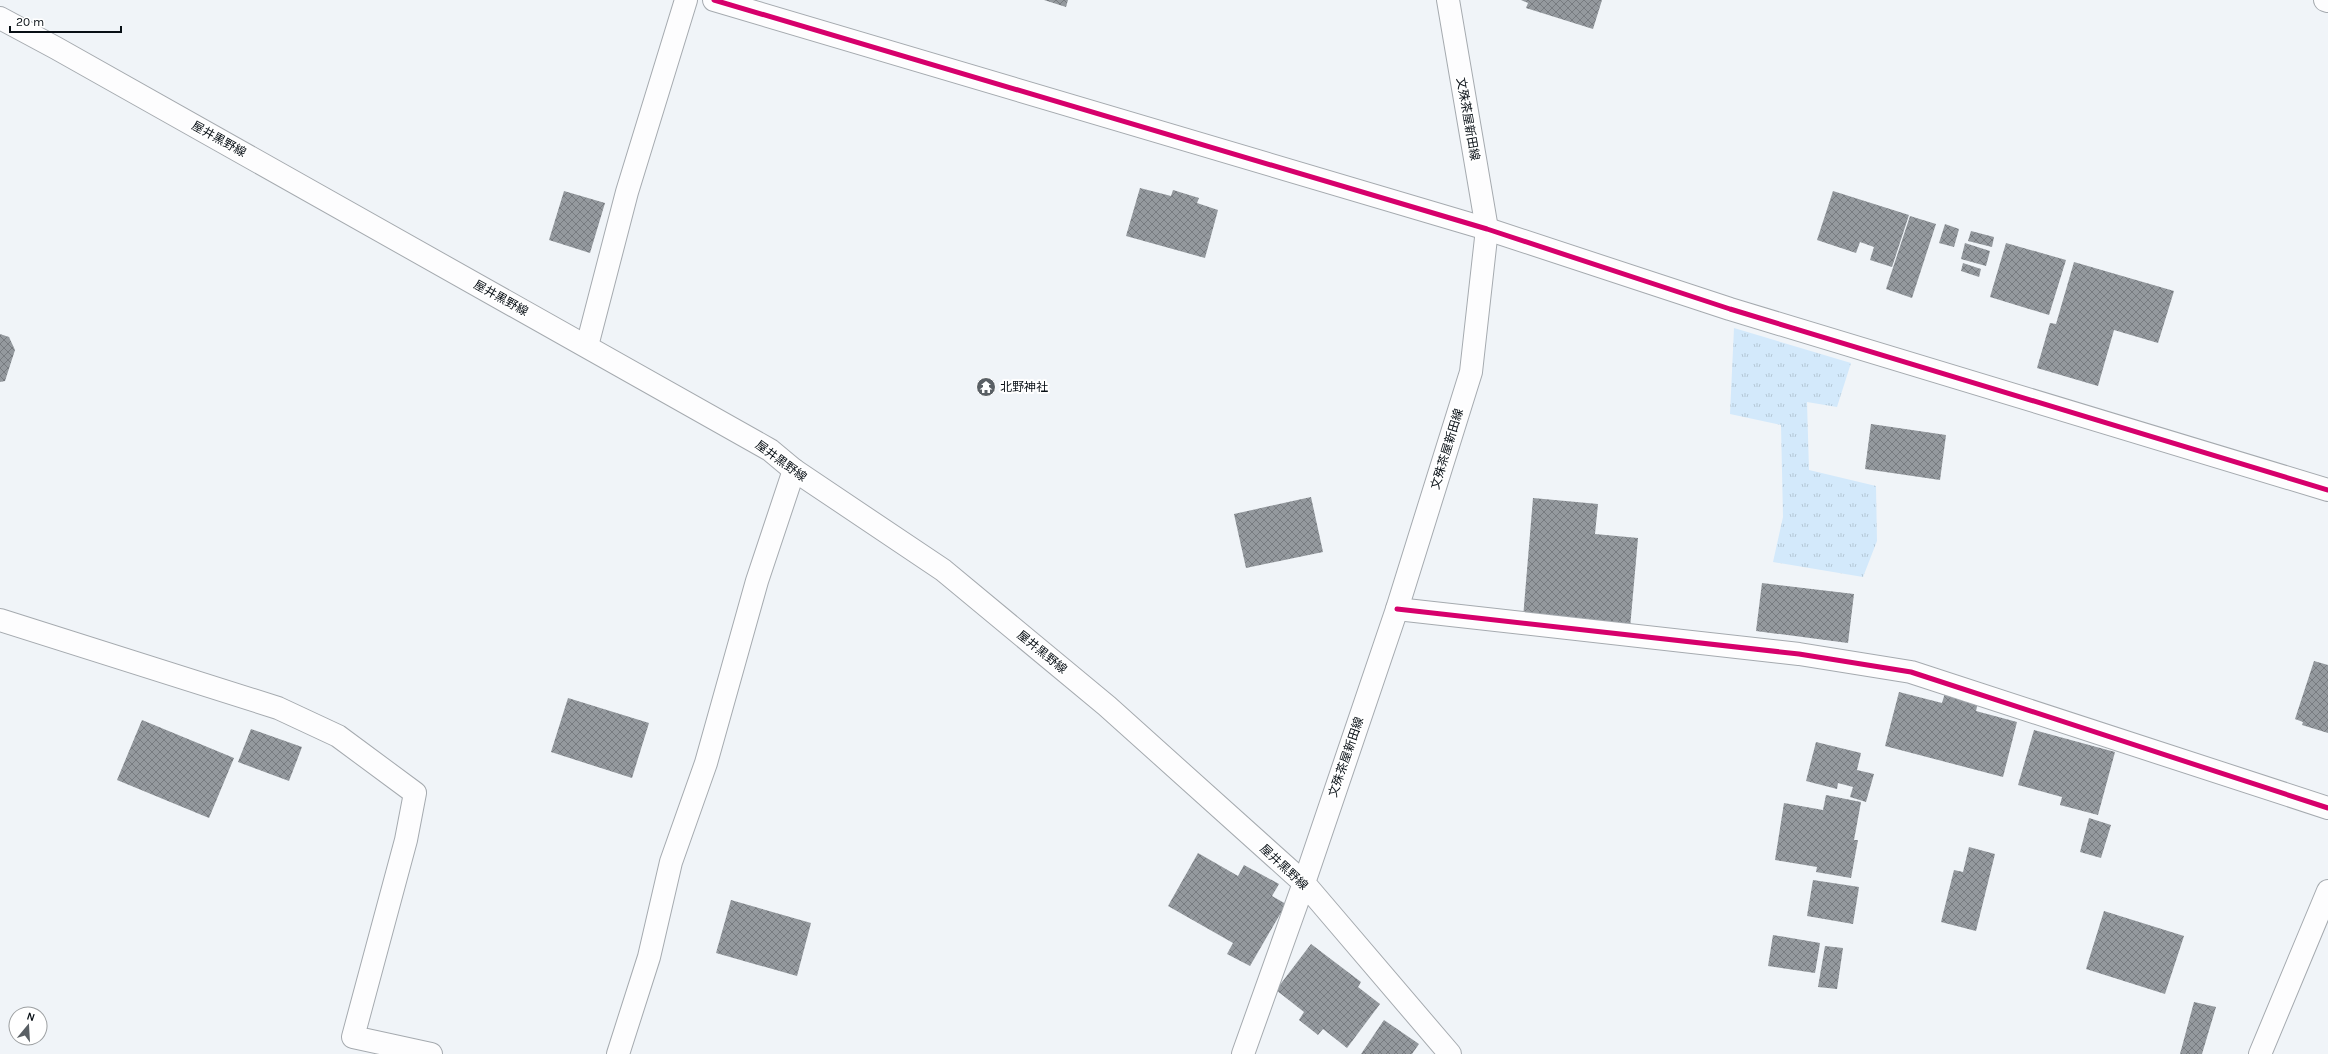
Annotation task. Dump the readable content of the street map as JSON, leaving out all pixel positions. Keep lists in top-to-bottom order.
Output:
{
  "streets": {
    "street": ["文殊茶屋新田線", "屋井黒野線"]
  },
  "crossings": [
    ["文殊茶屋新田線", "屋井黒野線"]
  ],
  "places": {
    "temple": ["北野神社"]
  },
  "scale_bar": "20 m",
  "north": "top"
}
